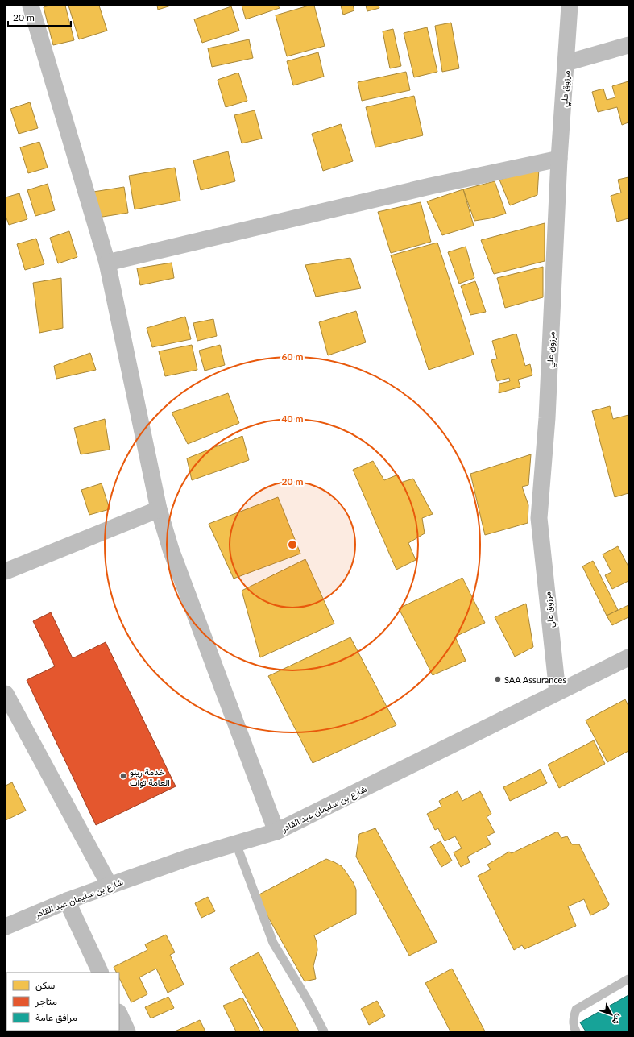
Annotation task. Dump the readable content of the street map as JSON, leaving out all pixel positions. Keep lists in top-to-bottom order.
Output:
{
  "streets": {
    "street": ["مرزوق علي", "شارع بن سليمان عبد القادر"]
  },
  "crossings": [
    ["مرزوق علي", "شارع بن سليمان عبد القادر"]
  ],
  "places": ["SAA Assurances", "خدمة رينو العامة توات"],
  "legend": ["سكن", "متاجر", "مرافق عامة"],
  "scale_bar": "20 m",
  "north": "bottom right",
  "rings": ["60 m", "40 m", "20 m"]
}
